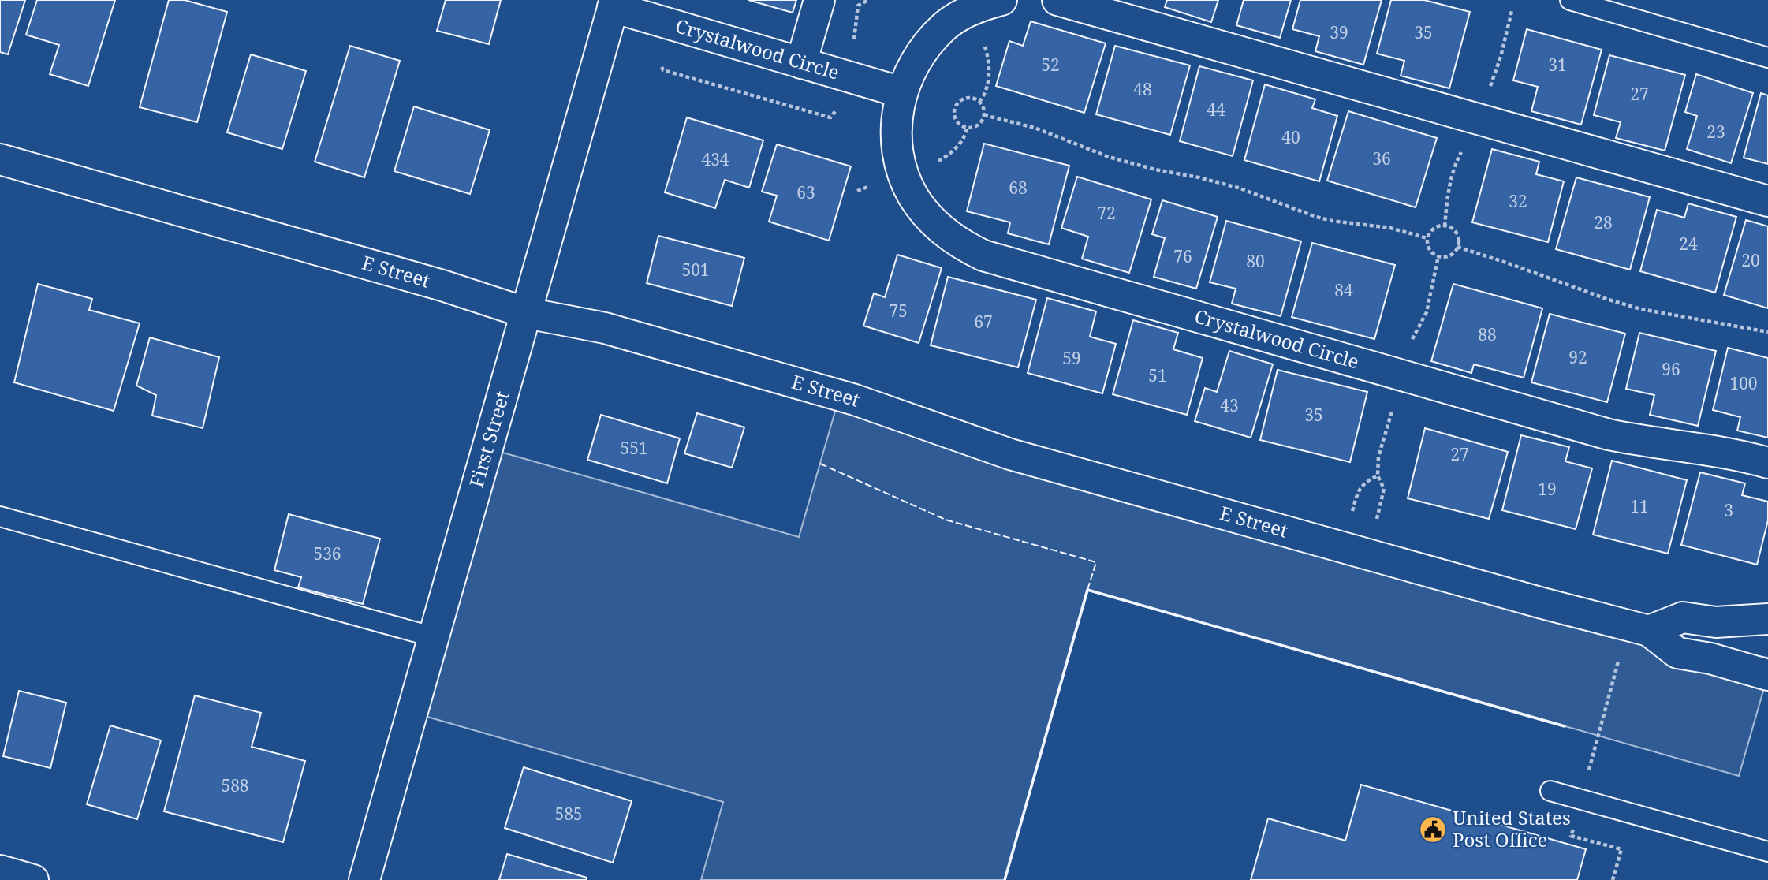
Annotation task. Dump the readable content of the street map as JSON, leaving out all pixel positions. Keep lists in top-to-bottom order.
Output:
{
  "streets": {
    "street": ["Crystalwood Circle", "E Street", "First Street"]
  },
  "crossings": [
    ["Crystalwood Circle", "First Street"],
    ["E Street", "First Street"]
  ],
  "places": {
    "public building": ["United States Post Office"]
  },
  "house_numbers": [
    "39",
    "35",
    "52",
    "31",
    "48",
    "27",
    "44",
    "23",
    "40",
    "36",
    "434",
    "68",
    "63",
    "32",
    "72",
    "28",
    "24",
    "76",
    "20",
    "80",
    "501",
    "84",
    "75",
    "67",
    "88",
    "92",
    "59",
    "96",
    "51",
    "100",
    "43",
    "35",
    "551",
    "27",
    "19",
    "11",
    "3",
    "536",
    "588",
    "585"
  ]
}
